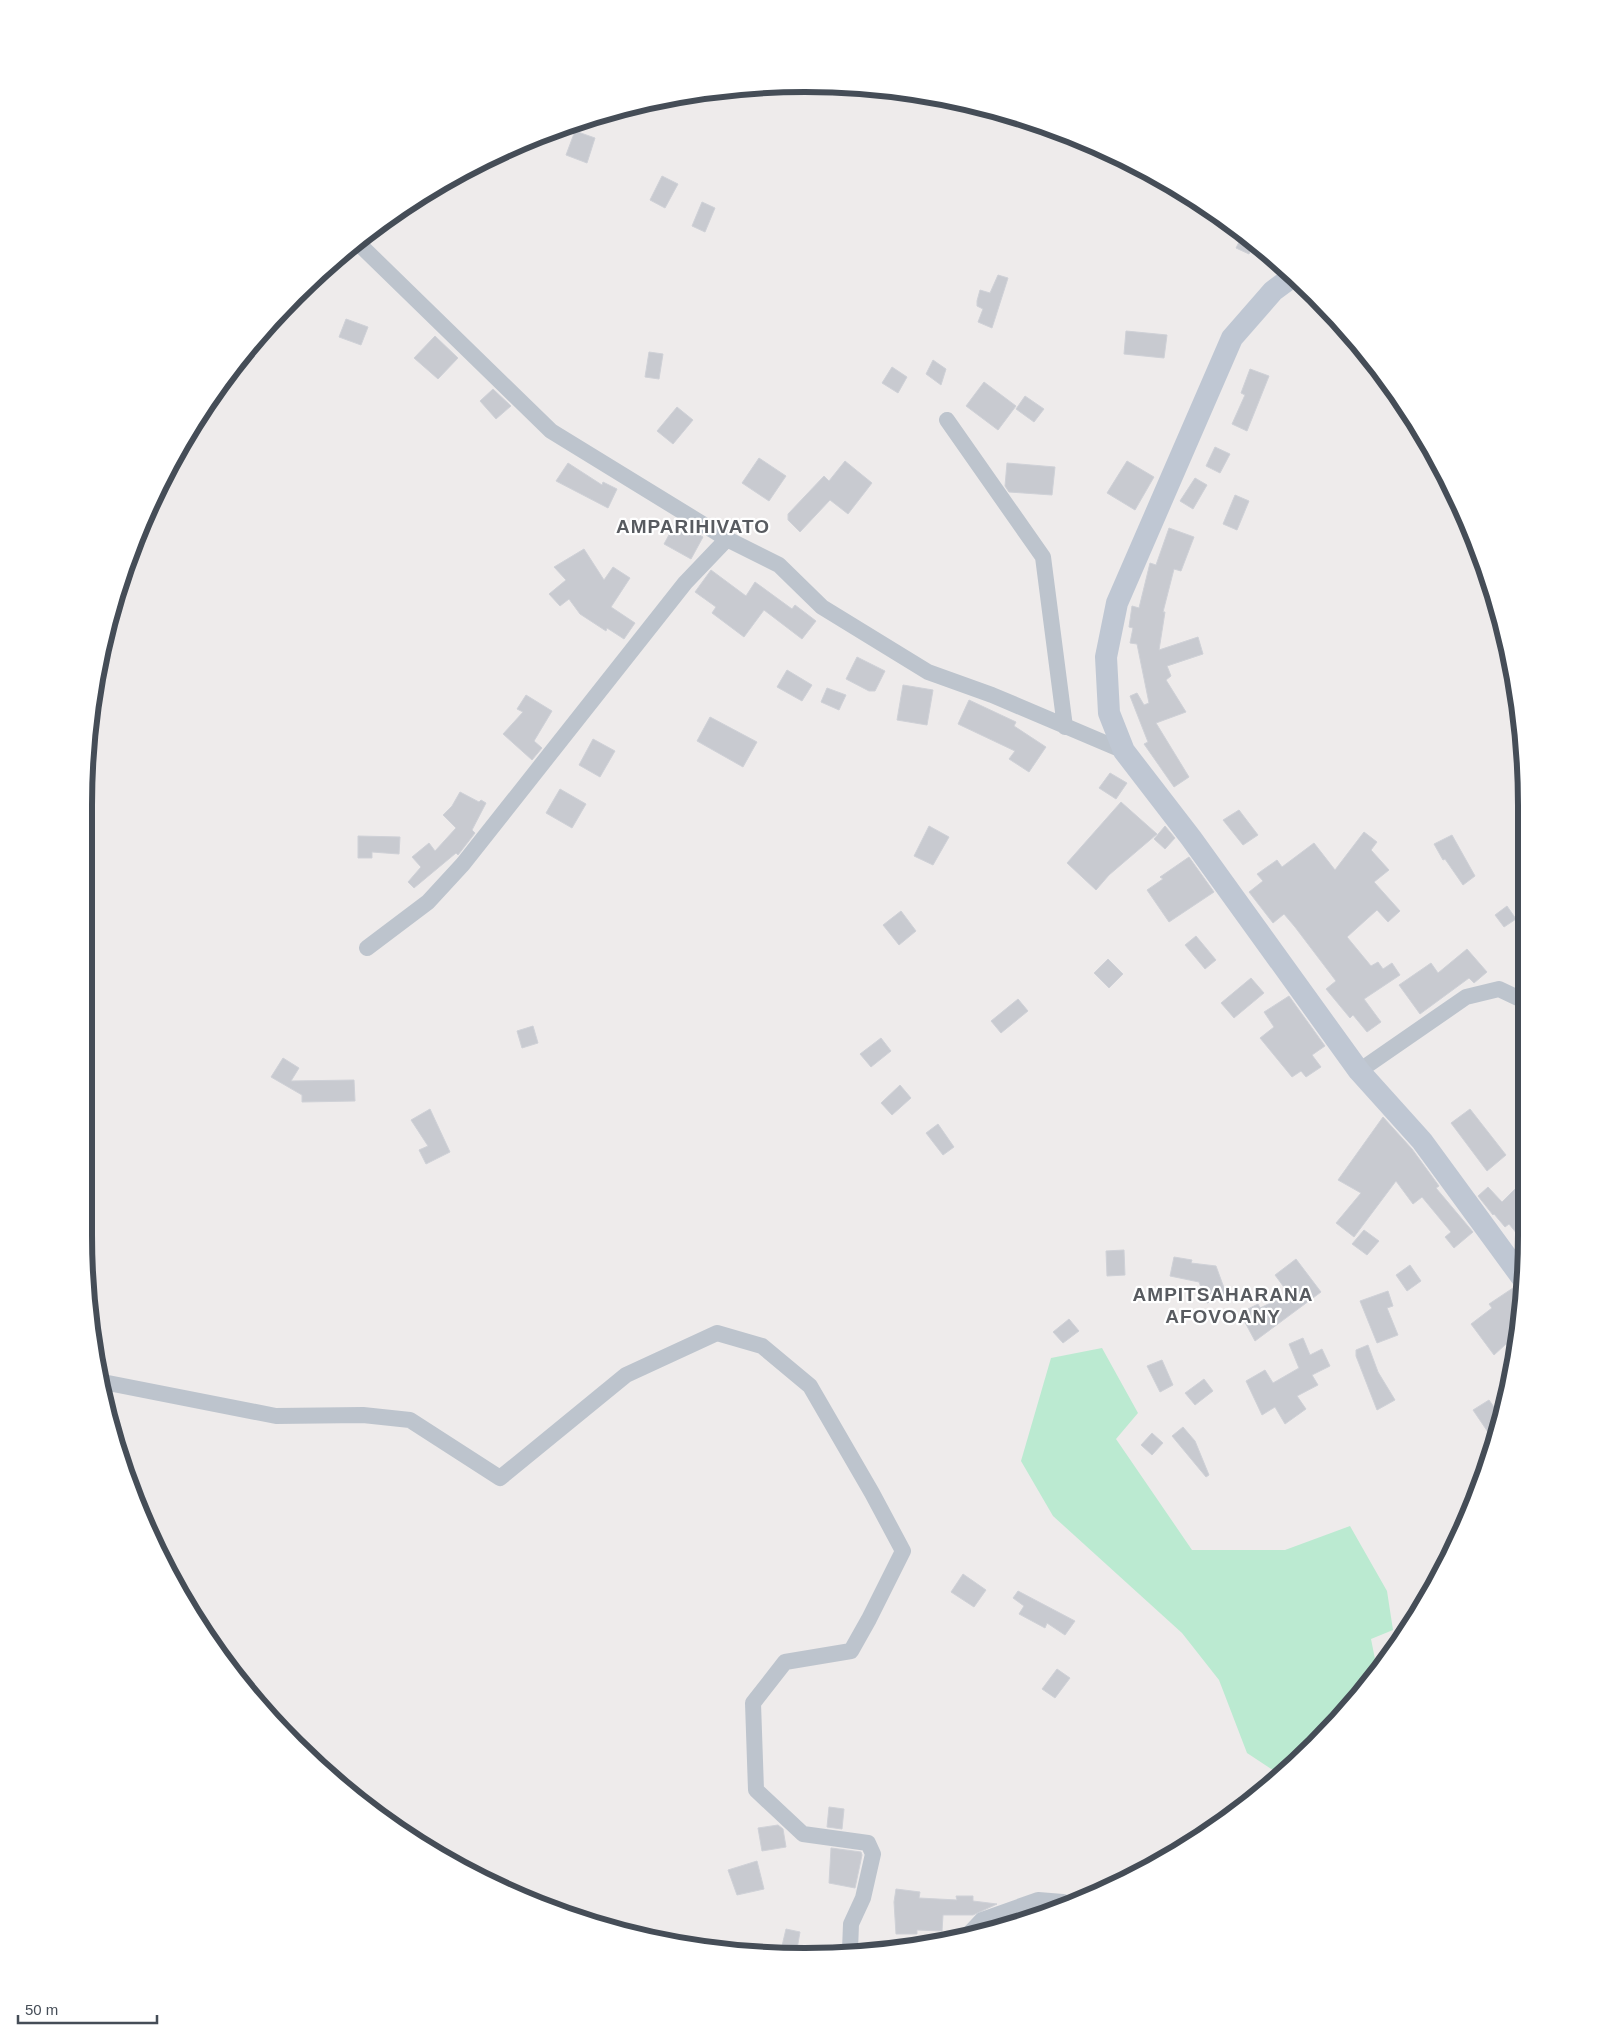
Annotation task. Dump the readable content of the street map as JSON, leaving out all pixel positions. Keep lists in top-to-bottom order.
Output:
{
  "districts": ["AMPARIHIVATO", "AMPITSAHARANA AFOVOANY"],
  "scale_bar": "50 m"
}
